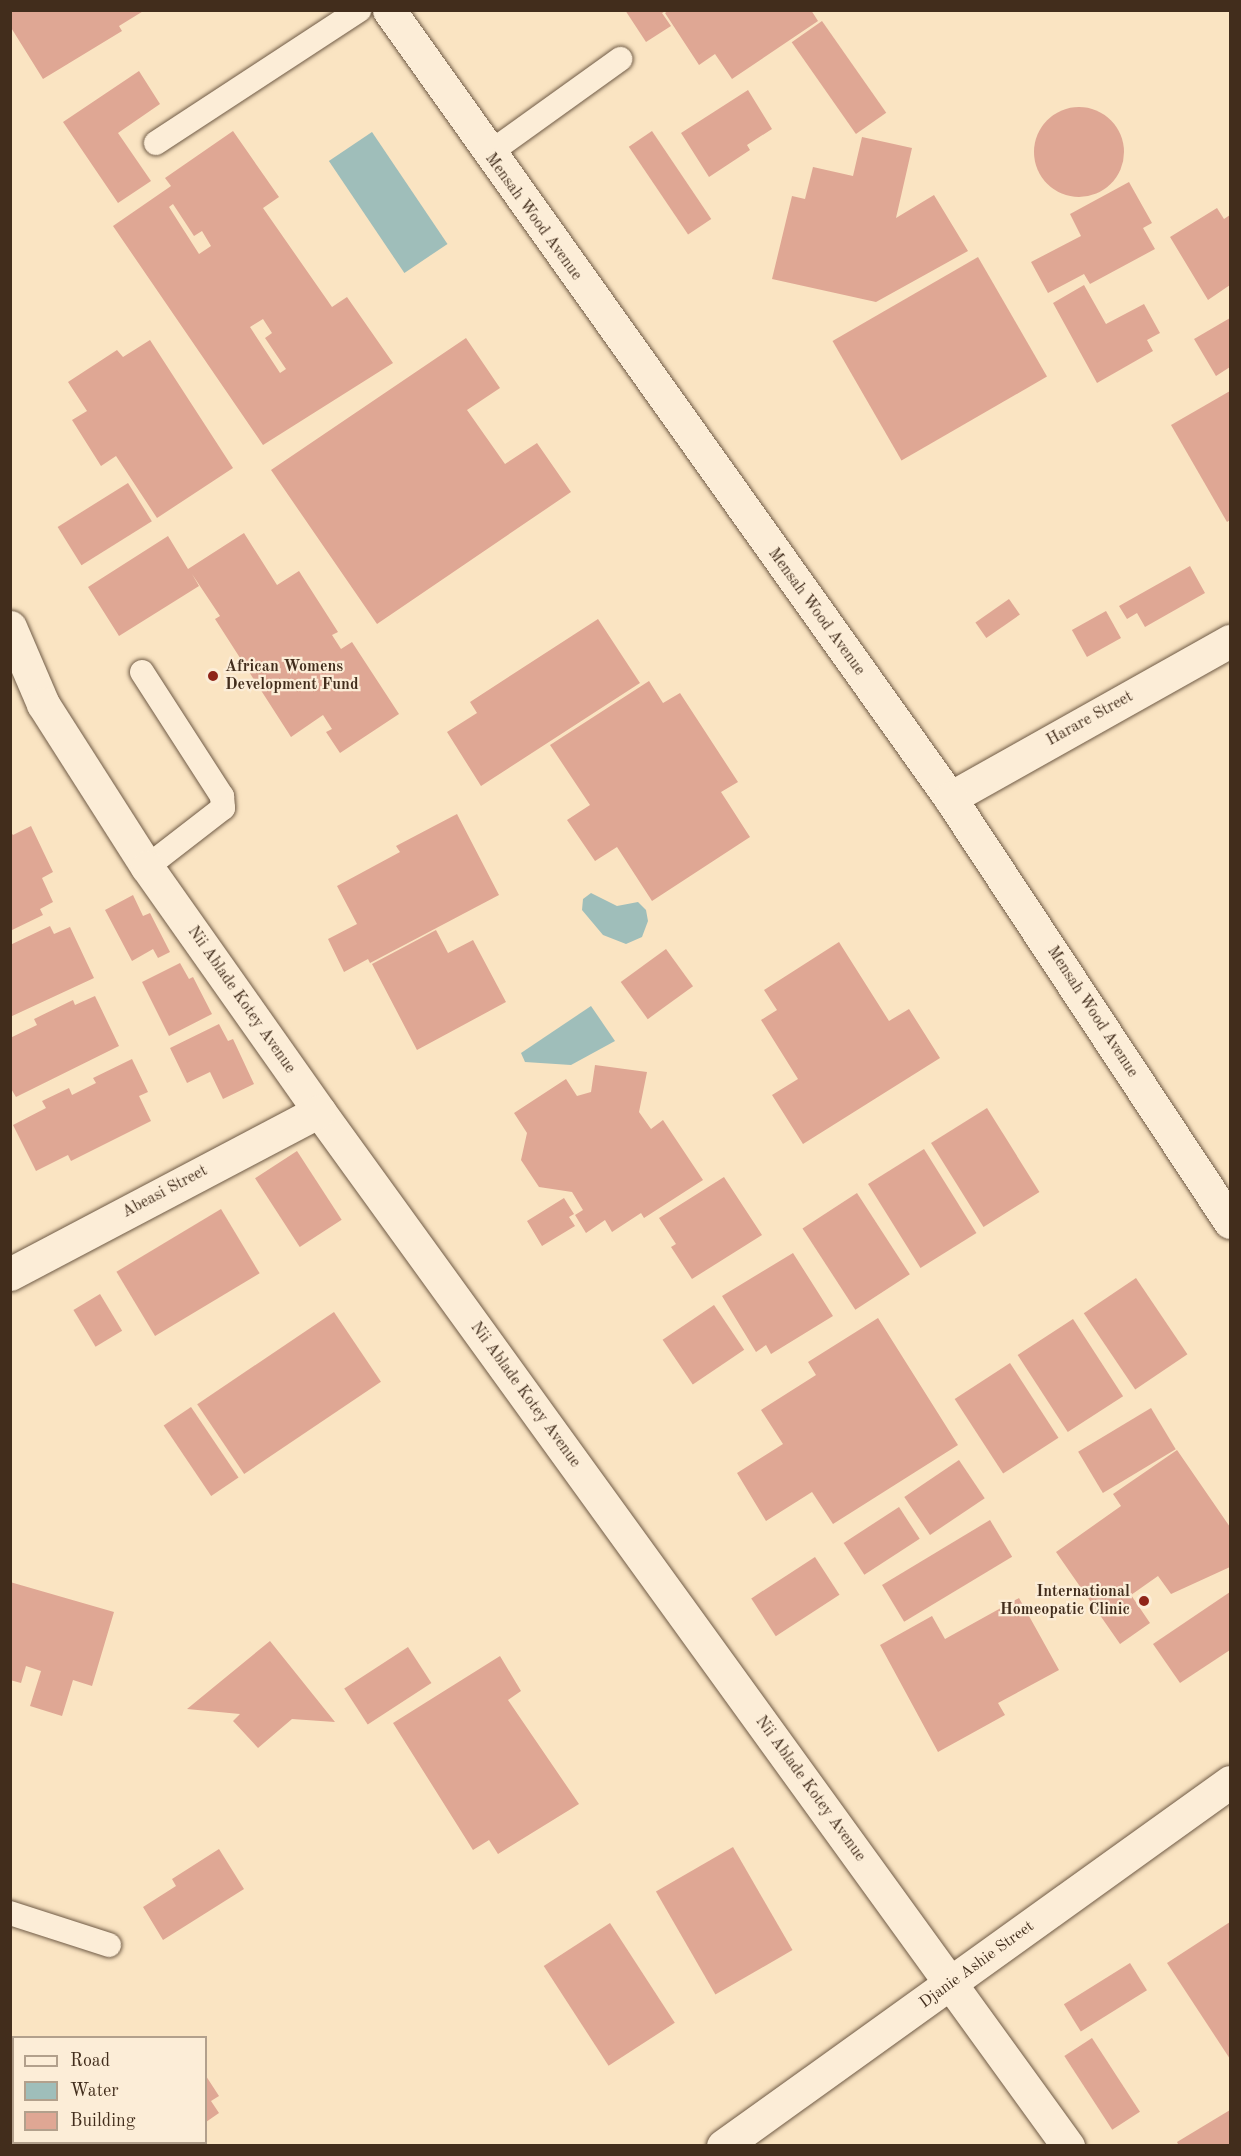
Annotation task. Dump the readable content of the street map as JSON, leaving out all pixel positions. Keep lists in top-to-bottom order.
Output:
{
  "streets": {
    "street": [
      "Mensah Wood Avenue",
      "Harare Street",
      "Nii Ablade Kotey Avenue",
      "Abeasi Street",
      "Djanie Ashie Street"
    ]
  },
  "crossings": [
    ["Mensah Wood Avenue", "Harare Street"],
    ["Nii Ablade Kotey Avenue", "Abeasi Street"],
    ["Nii Ablade Kotey Avenue", "Djanie Ashie Street"]
  ],
  "places": ["African Womens Development Fund", "International Homeopatic Clinic"],
  "legend": ["Road", "Water", "Building"]
}
